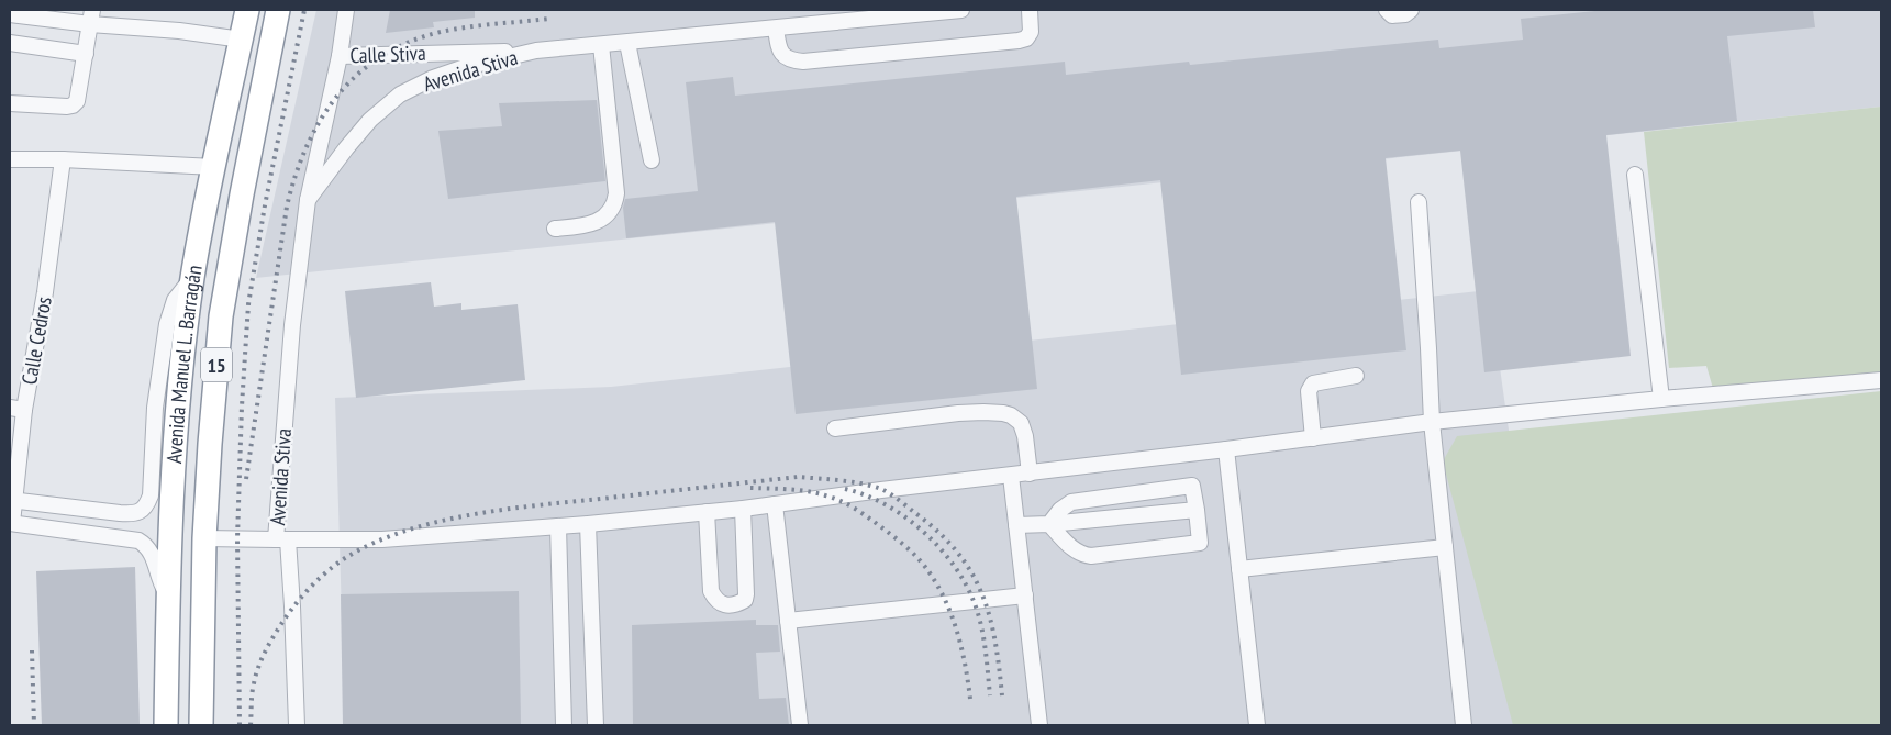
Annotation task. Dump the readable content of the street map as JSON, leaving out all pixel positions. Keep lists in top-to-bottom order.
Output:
{
  "streets": {
    "highway": ["Avenida Manuel L. Barragán", "15"],
    "street": ["Calle Stiva", "Avenida Stiva", "Calle Cedros"]
  },
  "crossings": [
    ["Calle Stiva", "Avenida Stiva"],
    ["Avenida Stiva", "Avenida Manuel L. Barragán"]
  ]
}
